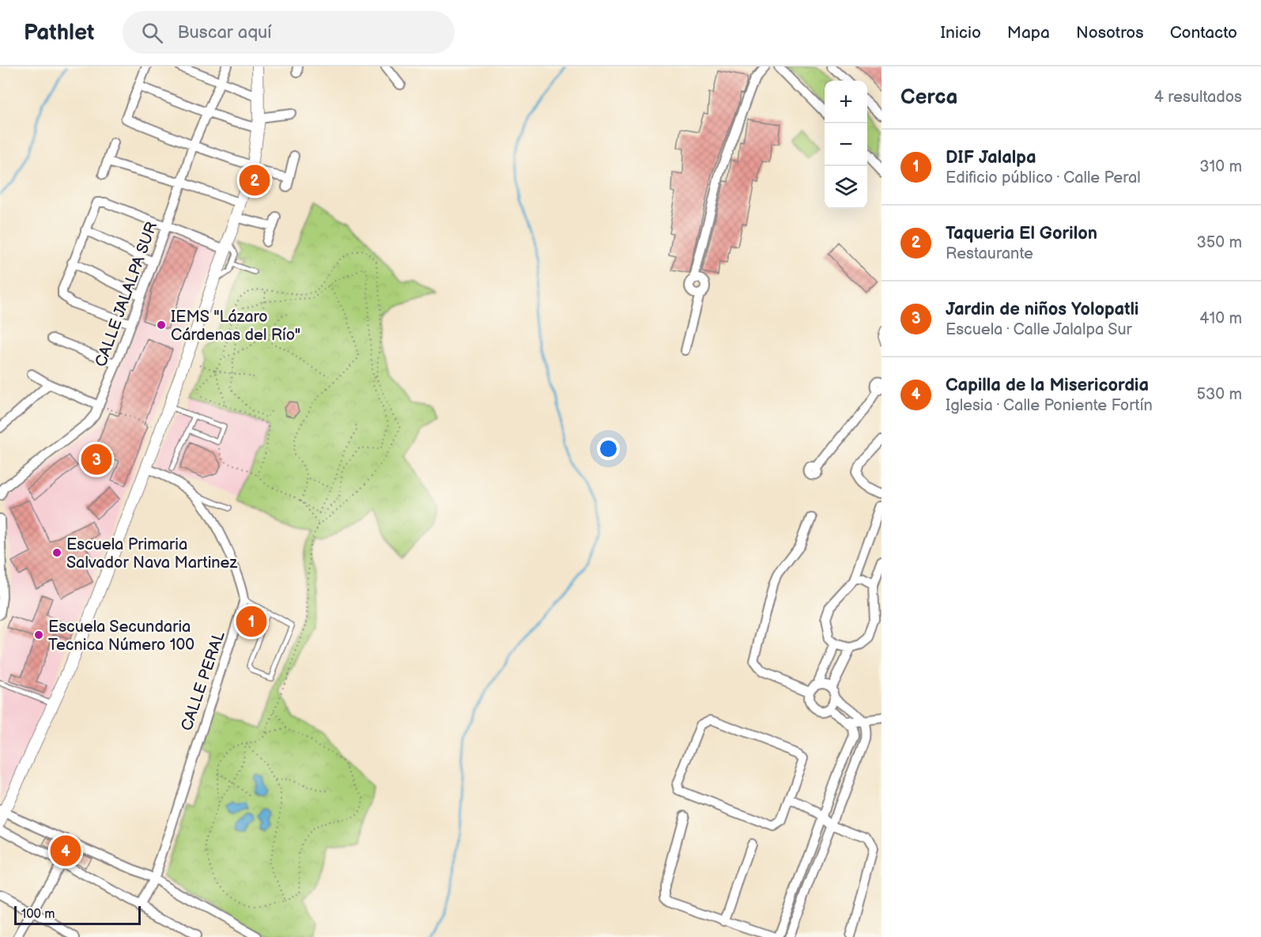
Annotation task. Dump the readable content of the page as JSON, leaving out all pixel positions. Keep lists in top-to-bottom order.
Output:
{
  "streets": {
    "street": ["CALLE JALALPA SUR", "CALLE PERAL"]
  },
  "places": ["IEMS \"Lázaro Cárdenas del Río\"", "Escuela Primaria Salvador Nava Martinez", "Escuela Secundaria Tecnica Número 100"],
  "scale_bar": "100 m",
  "page": {
    "header": "Pathlet",
    "search": "Buscar aquí",
    "nav": [
      "Inicio",
      "Mapa",
      "Nosotros",
      "Contacto"
    ],
    "heading": ["Cerca", "4 resultados"],
    "map_buttons": ["+", "−"],
    "list": [
      {
        "mark": "1",
        "name": "DIF Jalalpa",
        "note": "Edificio público · Calle Peral",
        "value": "310 m"
      },
      {
        "mark": "2",
        "name": "Taqueria El Gorilon",
        "note": "Restaurante",
        "value": "350 m"
      },
      {
        "mark": "3",
        "name": "Jardin de niños Yolopatli",
        "note": "Escuela · Calle Jalalpa Sur",
        "value": "410 m"
      },
      {
        "mark": "4",
        "name": "Capilla de la Misericordia",
        "note": "Iglesia · Calle Poniente Fortín",
        "value": "530 m"
      }
    ],
    "pins": [
      "2",
      "3",
      "1",
      "4"
    ],
    "scale": "100 m"
  }
}
